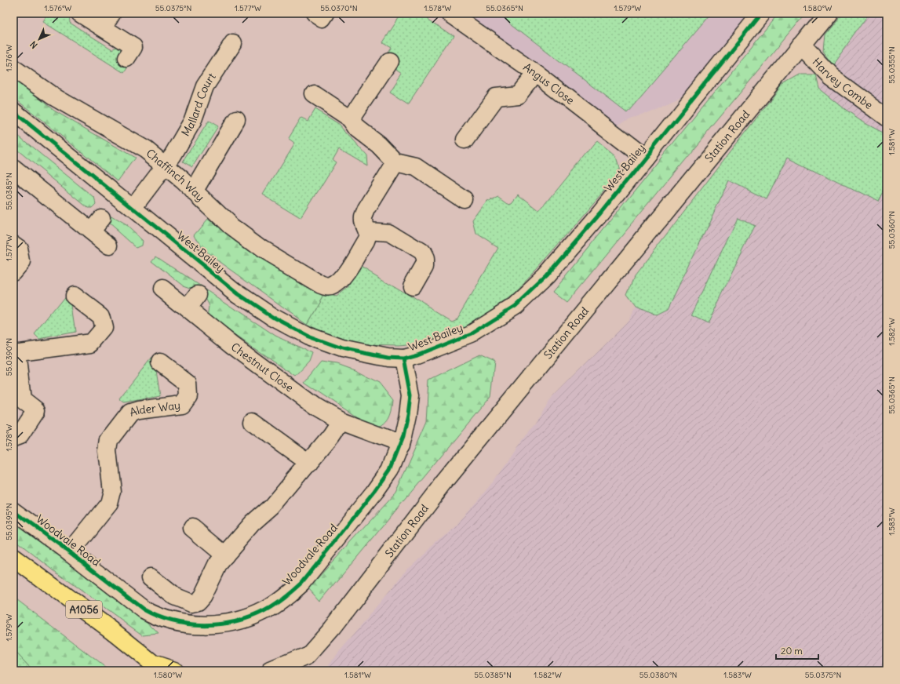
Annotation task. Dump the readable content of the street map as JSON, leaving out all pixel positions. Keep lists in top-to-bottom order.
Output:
{
  "streets": {
    "main road": ["A1056"],
    "street": [
      "Harvey Combe",
      "Angus Close",
      "Mallard Court",
      "Station Road",
      "West Bailey",
      "Chaffinch Way",
      "Chestnut Close",
      "Alder Way",
      "Woodvale Road"
    ]
  },
  "crossings": [
    ["Harvey Combe", "Station Road"],
    ["Angus Close", "West Bailey"],
    ["Mallard Court", "West Bailey"],
    ["Mallard Court", "Chaffinch Way"],
    ["West Bailey", "Woodvale Road"],
    ["Chestnut Close", "Woodvale Road"],
    ["Alder Way", "Woodvale Road"]
  ],
  "scale_bar": "20 m",
  "north": "bottom left",
  "coordinates": [
    "1.576°W",
    "55.0375°N",
    "1.577°W",
    "55.0370°N",
    "1.578°W",
    "55.0365°N",
    "1.579°W",
    "1.580°W",
    "55.0355°N",
    "1.581°W",
    "55.0385°N",
    "55.0360°N",
    "1.582°W",
    "55.0390°N",
    "1.583°W",
    "55.0395°N",
    "55.0380°N"
  ]
}
